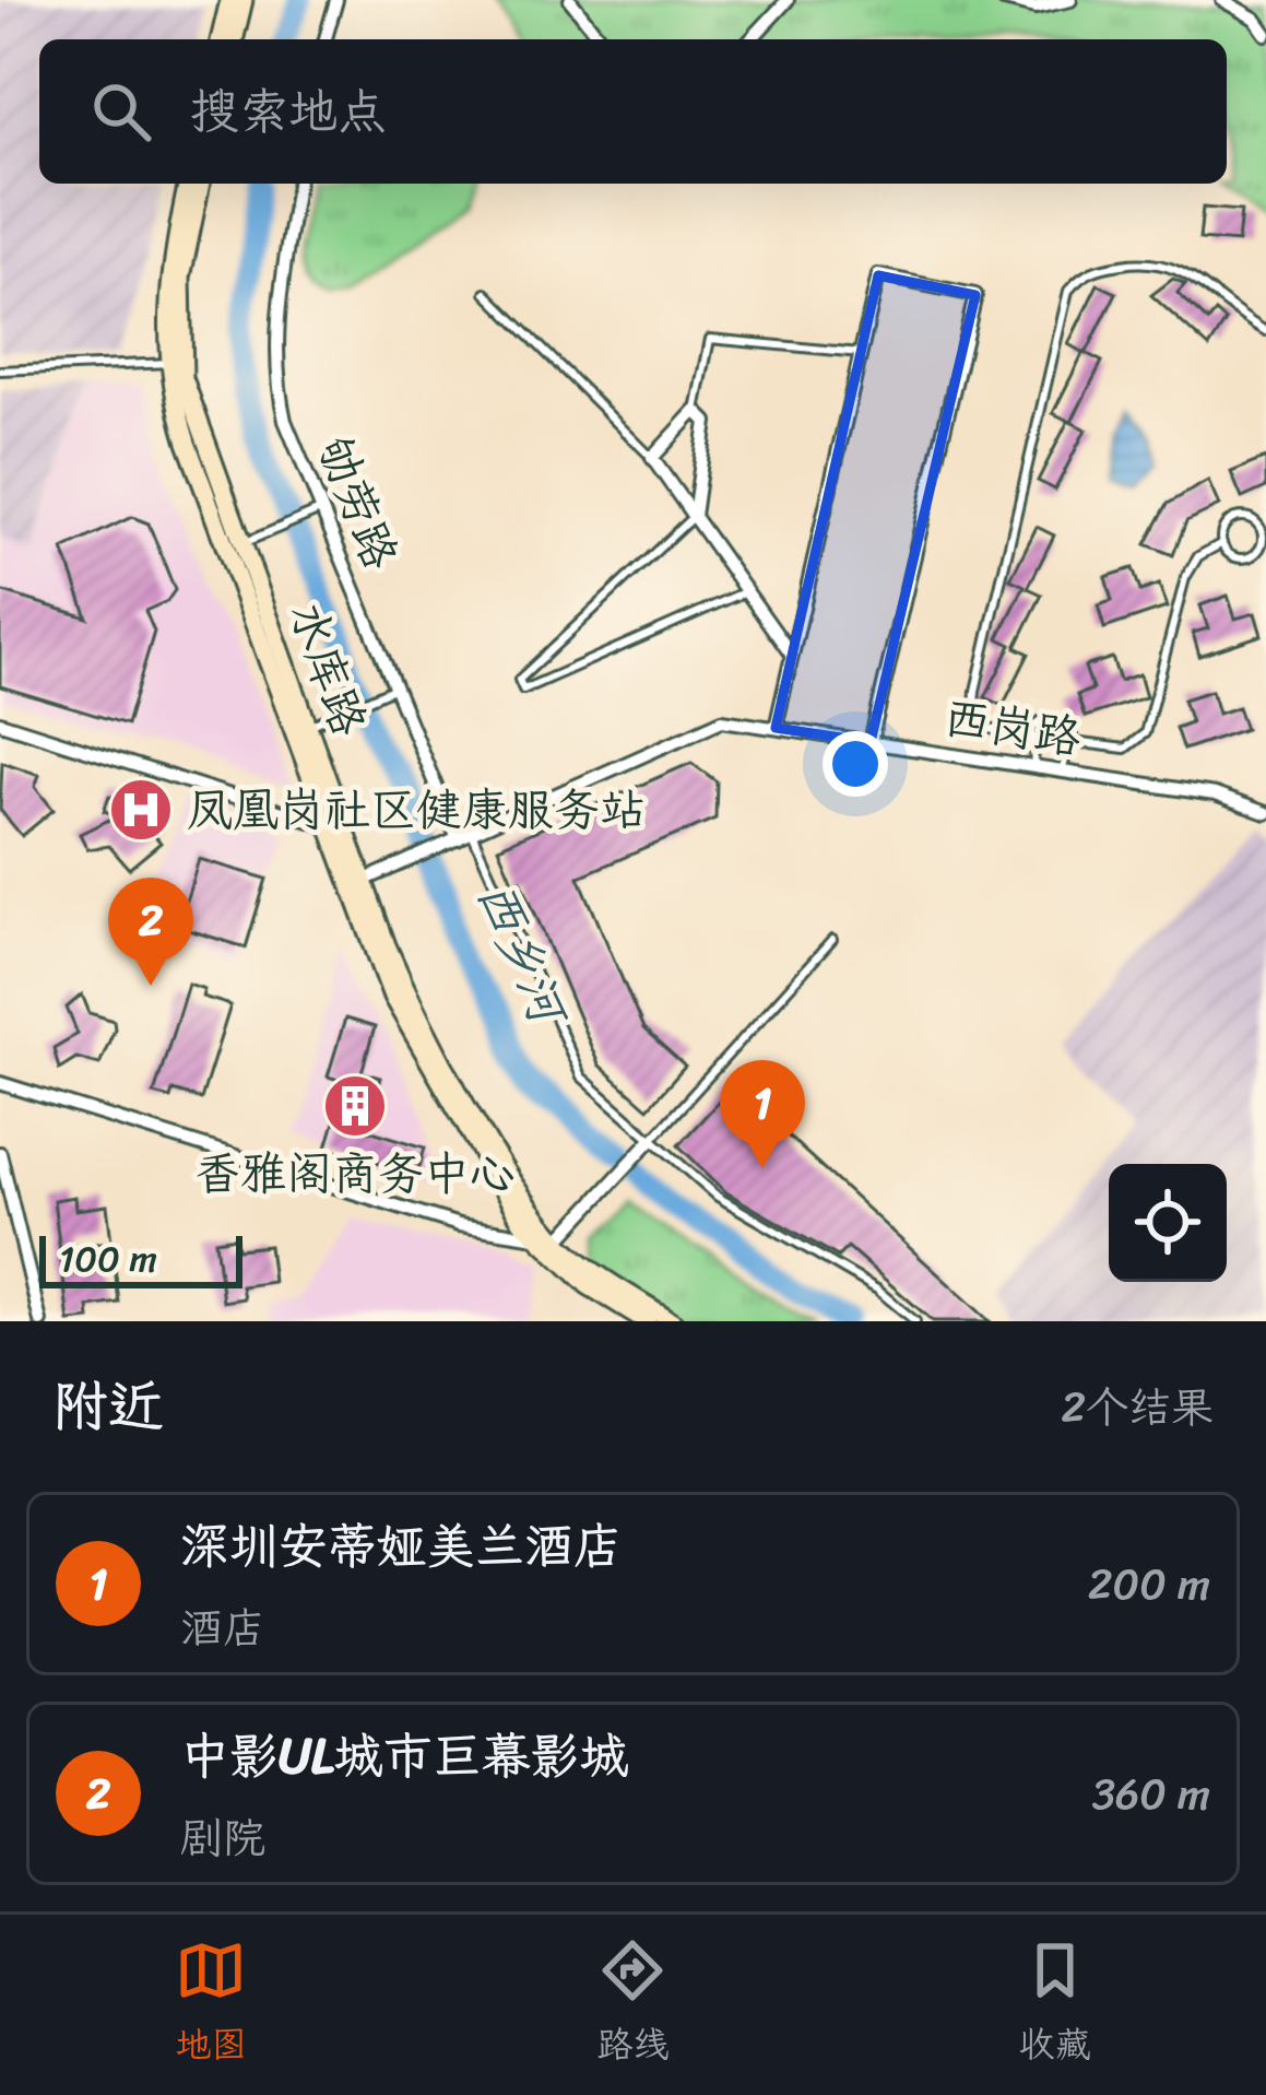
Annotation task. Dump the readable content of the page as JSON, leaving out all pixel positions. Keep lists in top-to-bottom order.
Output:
{
  "streets": {
    "main road": ["水库路"],
    "street": ["劬劳路", "西岗路"]
  },
  "crossings": [
    ["劬劳路", "西岗路"],
    ["水库路", "西岗路"]
  ],
  "water": ["西乡河"],
  "places": {
    "hospital": ["凤凰岗社区健康服务站"],
    "building": ["香雅阁商务中心"]
  },
  "scale_bar": "100 m",
  "page": {
    "search": "搜索地点",
    "pins": ["2", "1"],
    "scale": "100 m",
    "heading": ["附近", "2个结果"],
    "list": [
      {
        "mark": "1",
        "name": "深圳安蒂娅美兰酒店",
        "note": "酒店",
        "value": "200 m"
      },
      {
        "mark": "2",
        "name": "中影UL城市巨幕影城",
        "note": "剧院",
        "value": "360 m"
      }
    ],
    "nav": ["地图", "路线", "收藏"]
  }
}
